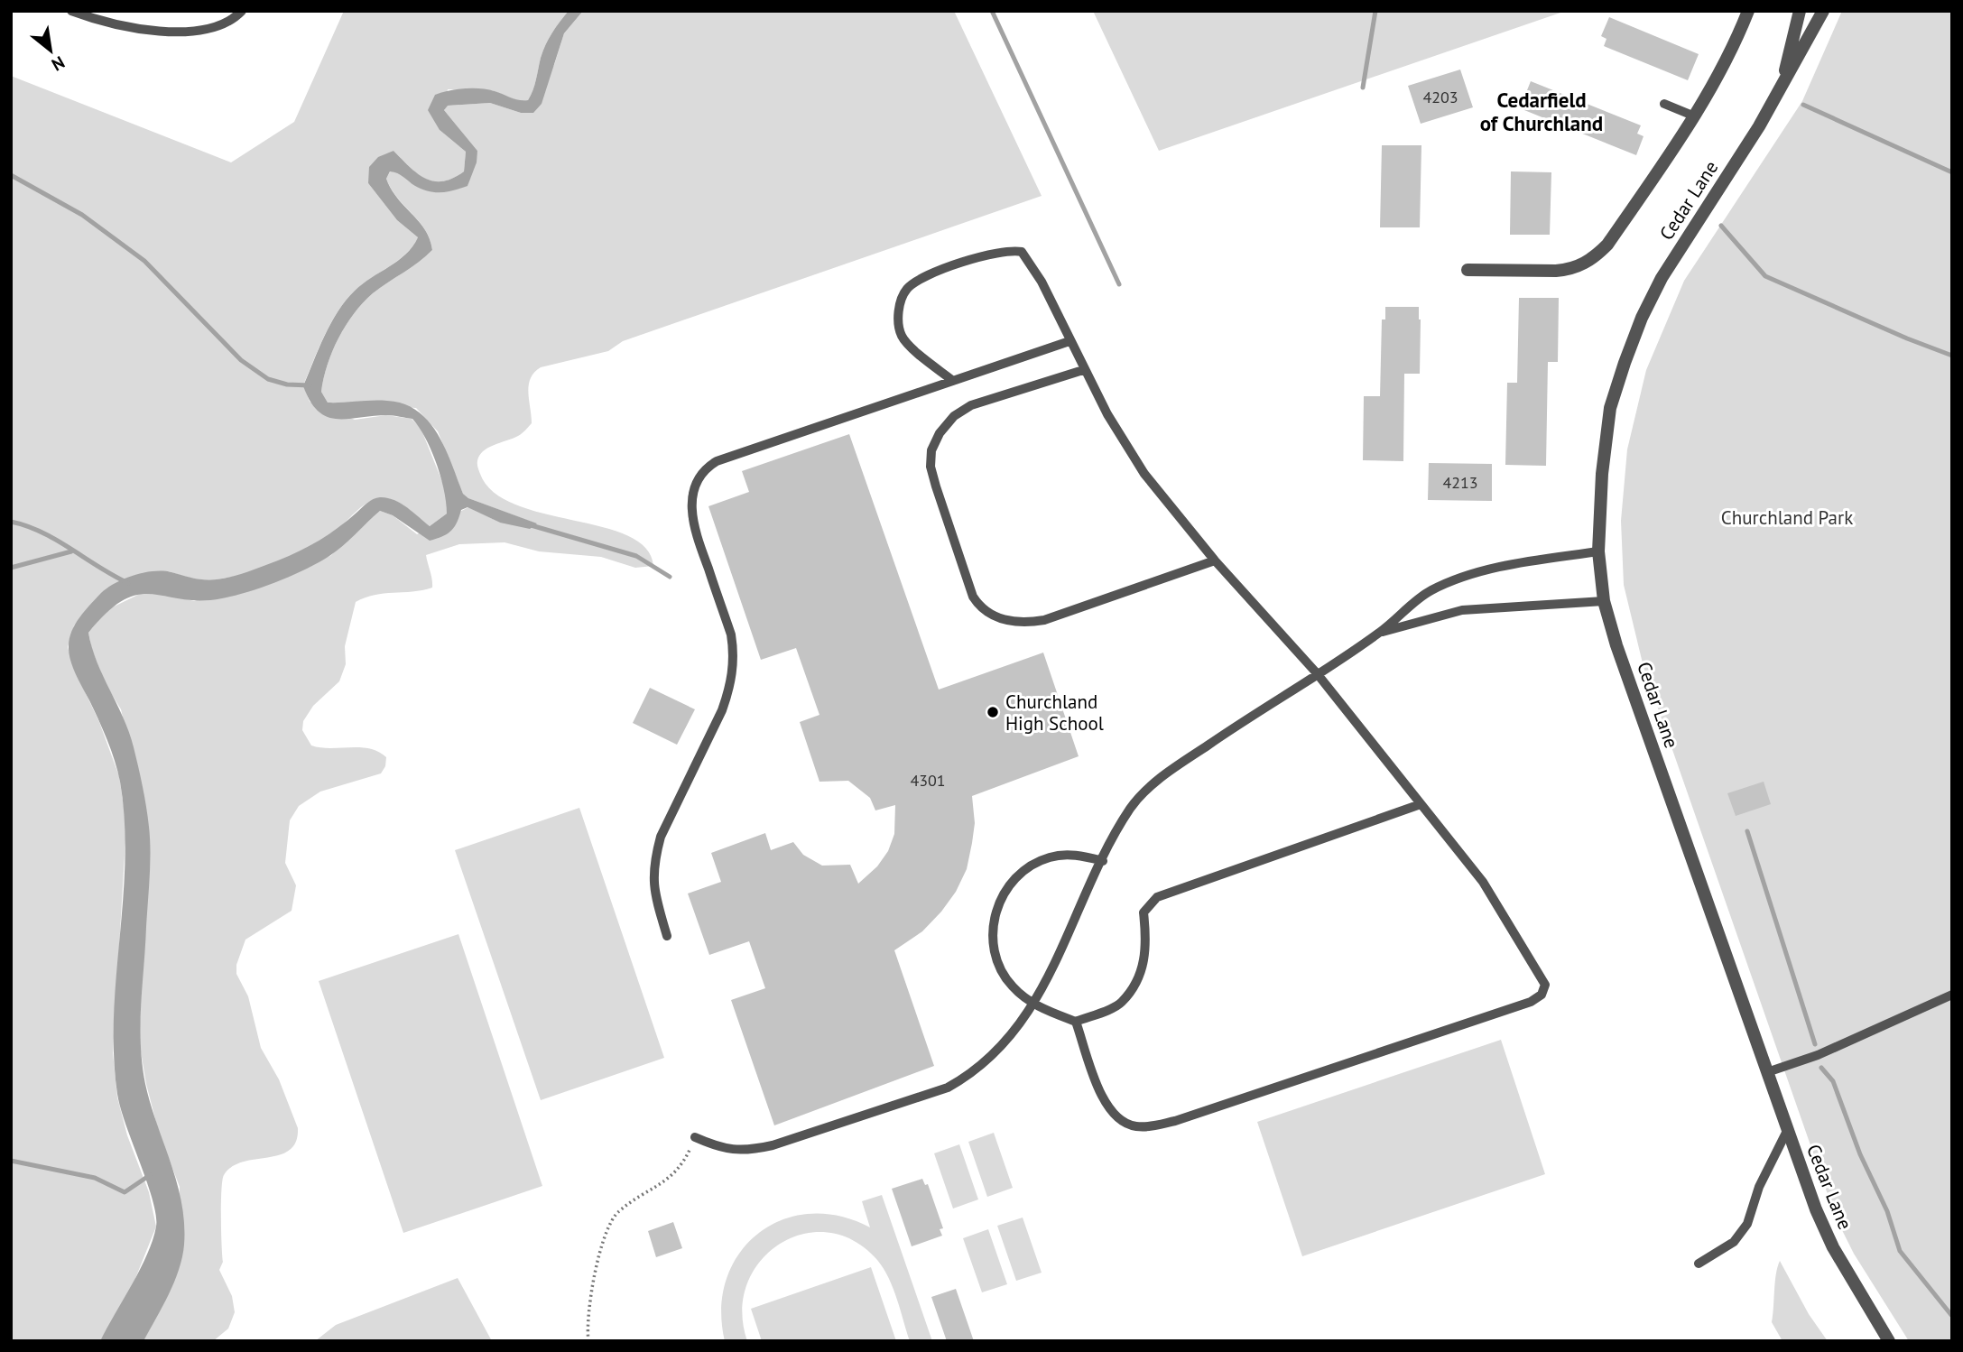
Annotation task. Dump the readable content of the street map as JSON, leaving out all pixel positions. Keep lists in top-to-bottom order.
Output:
{
  "streets": {
    "street": ["Cedar Lane"]
  },
  "districts": ["Cedarfield of Churchland"],
  "parks": ["Churchland Park"],
  "places": ["Churchland High School"],
  "house_numbers": ["4203", "4213", "4301"],
  "north": "bottom right"
}
